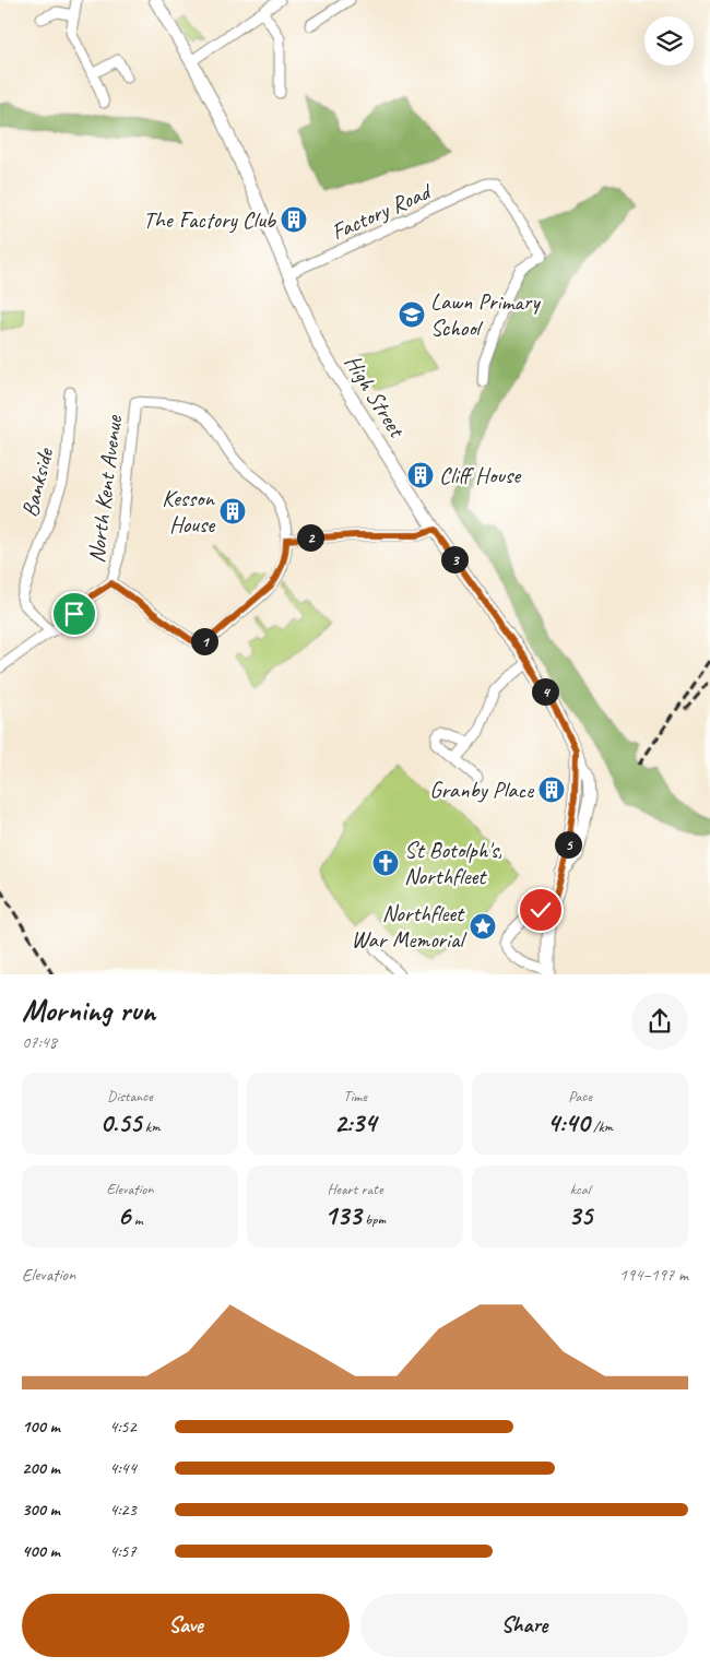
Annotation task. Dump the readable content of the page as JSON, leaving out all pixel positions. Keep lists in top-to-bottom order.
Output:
{
  "streets": {
    "main road": ["High Street"],
    "street": ["Factory Road", "Bankside", "North Kent Avenue"]
  },
  "crossings": [
    ["Factory Road", "High Street"]
  ],
  "places": {
    "building": [
      "The Factory Club",
      "Cliff House",
      "Kesson House",
      "Granby Place"
    ],
    "school or university": ["Lawn Primary School"],
    "church": ["St Botolph's, Northfleet"],
    "place": ["Northfleet War Memorial"]
  },
  "page": {
    "pins": [
      "2",
      "3",
      "1",
      "4",
      "5"
    ],
    "heading": ["Morning run", "07:48"],
    "stats": [
      ["Distance", "0.55 km"],
      ["Time", "2:34"],
      ["Pace", "4:40 /km"],
      ["Elevation", "6 m"],
      ["Heart rate", "133 bpm"],
      ["kcal", "35"]
    ],
    "chart": ["Elevation", "194–197 m"],
    "list": [
      {
        "name": "100 m",
        "note": "4:52"
      },
      {
        "name": "200 m",
        "note": "4:44"
      },
      {
        "name": "300 m",
        "note": "4:23"
      },
      {
        "name": "400 m",
        "note": "4:57"
      }
    ],
    "buttons": ["Save", "Share"]
  }
}
